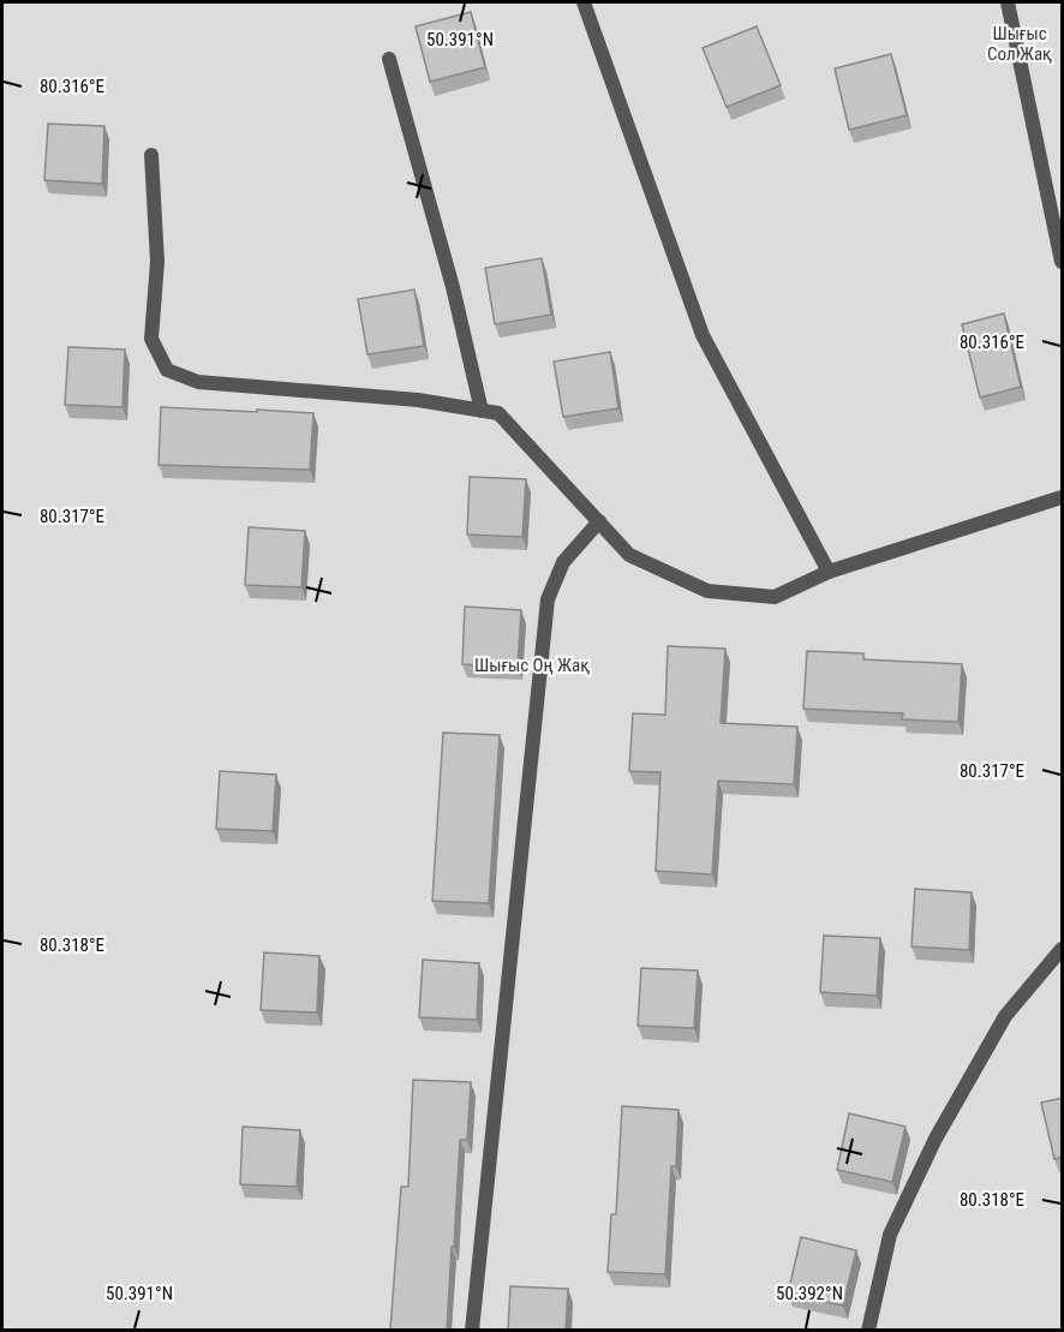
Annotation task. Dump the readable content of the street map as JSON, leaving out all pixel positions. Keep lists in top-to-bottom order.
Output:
{
  "parks": ["Шығыс Сол Жақ", "Шығыс Оң Жақ"],
  "coordinates": [
    "50.391°N",
    "80.316°E",
    "80.317°E",
    "80.318°E",
    "50.392°N"
  ]
}
